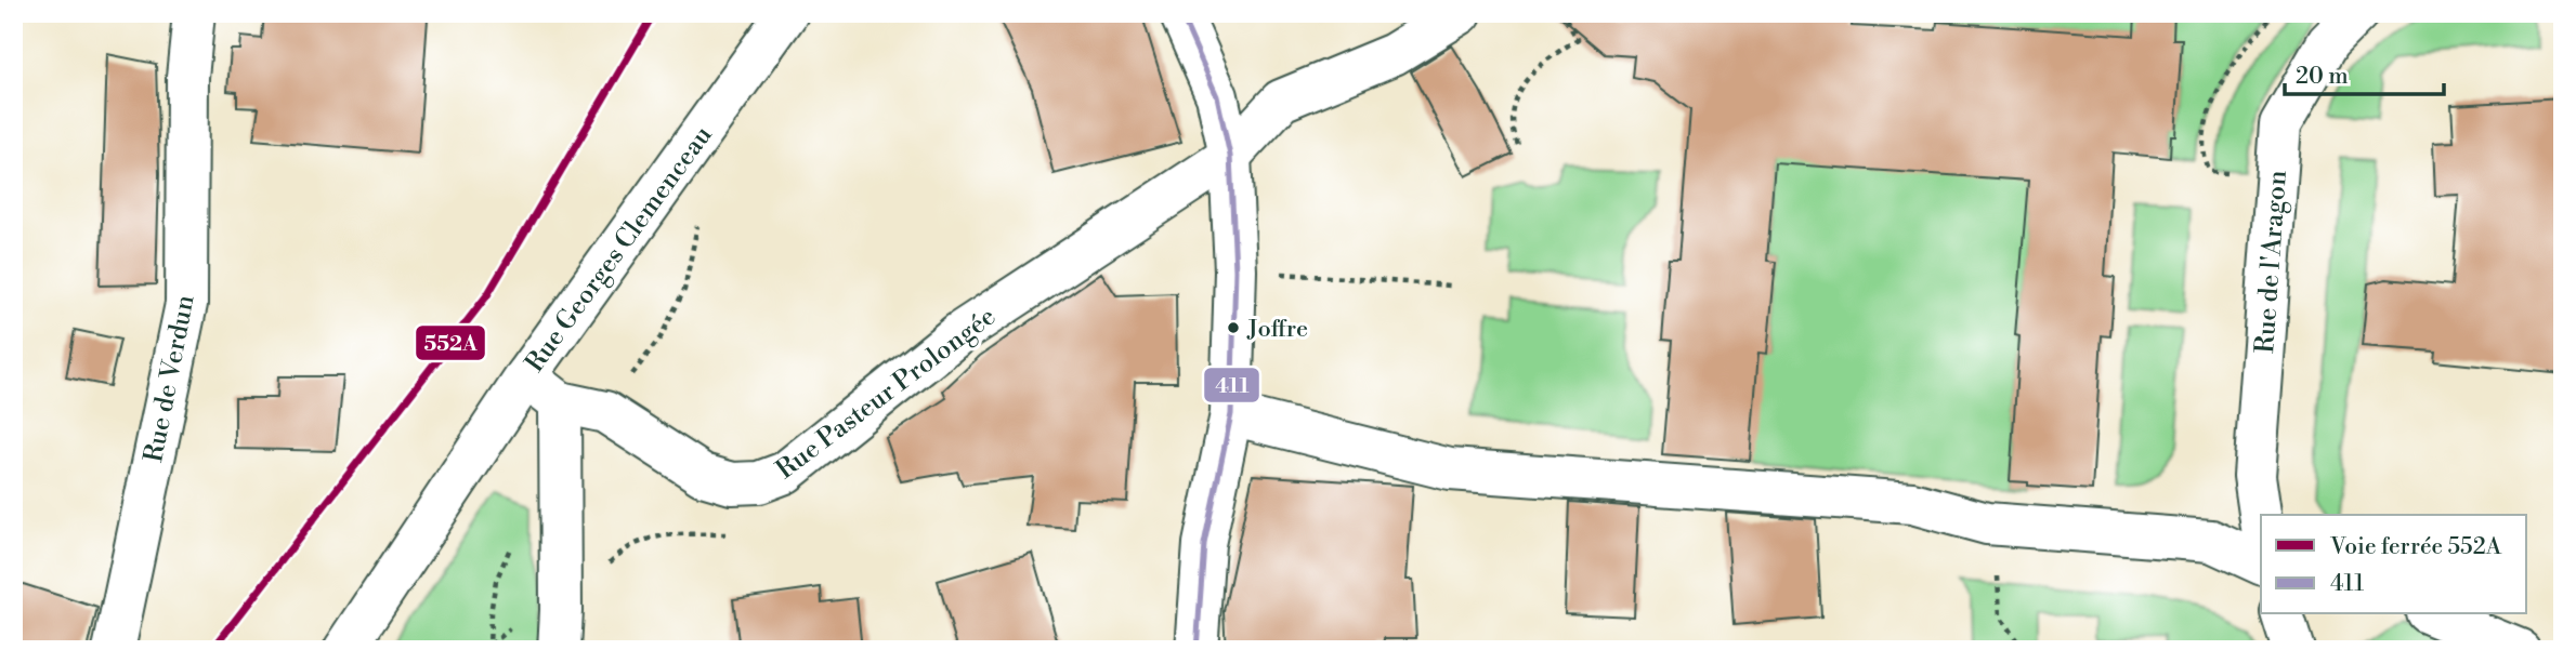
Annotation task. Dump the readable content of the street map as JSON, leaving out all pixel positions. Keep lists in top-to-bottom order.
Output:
{
  "streets": {
    "street": [
      "Rue Georges Clemenceau",
      "Rue de l'Aragon",
      "Rue de Verdun",
      "Rue Pasteur Prolongée"
    ]
  },
  "crossings": [
    ["Rue Georges Clemenceau", "Rue Pasteur Prolongée"]
  ],
  "places": ["Joffre"],
  "lines": ["rail line 552A", "transit line 411"],
  "legend": ["Voie ferrée 552A", "411"],
  "scale_bar": "20 m"
}
